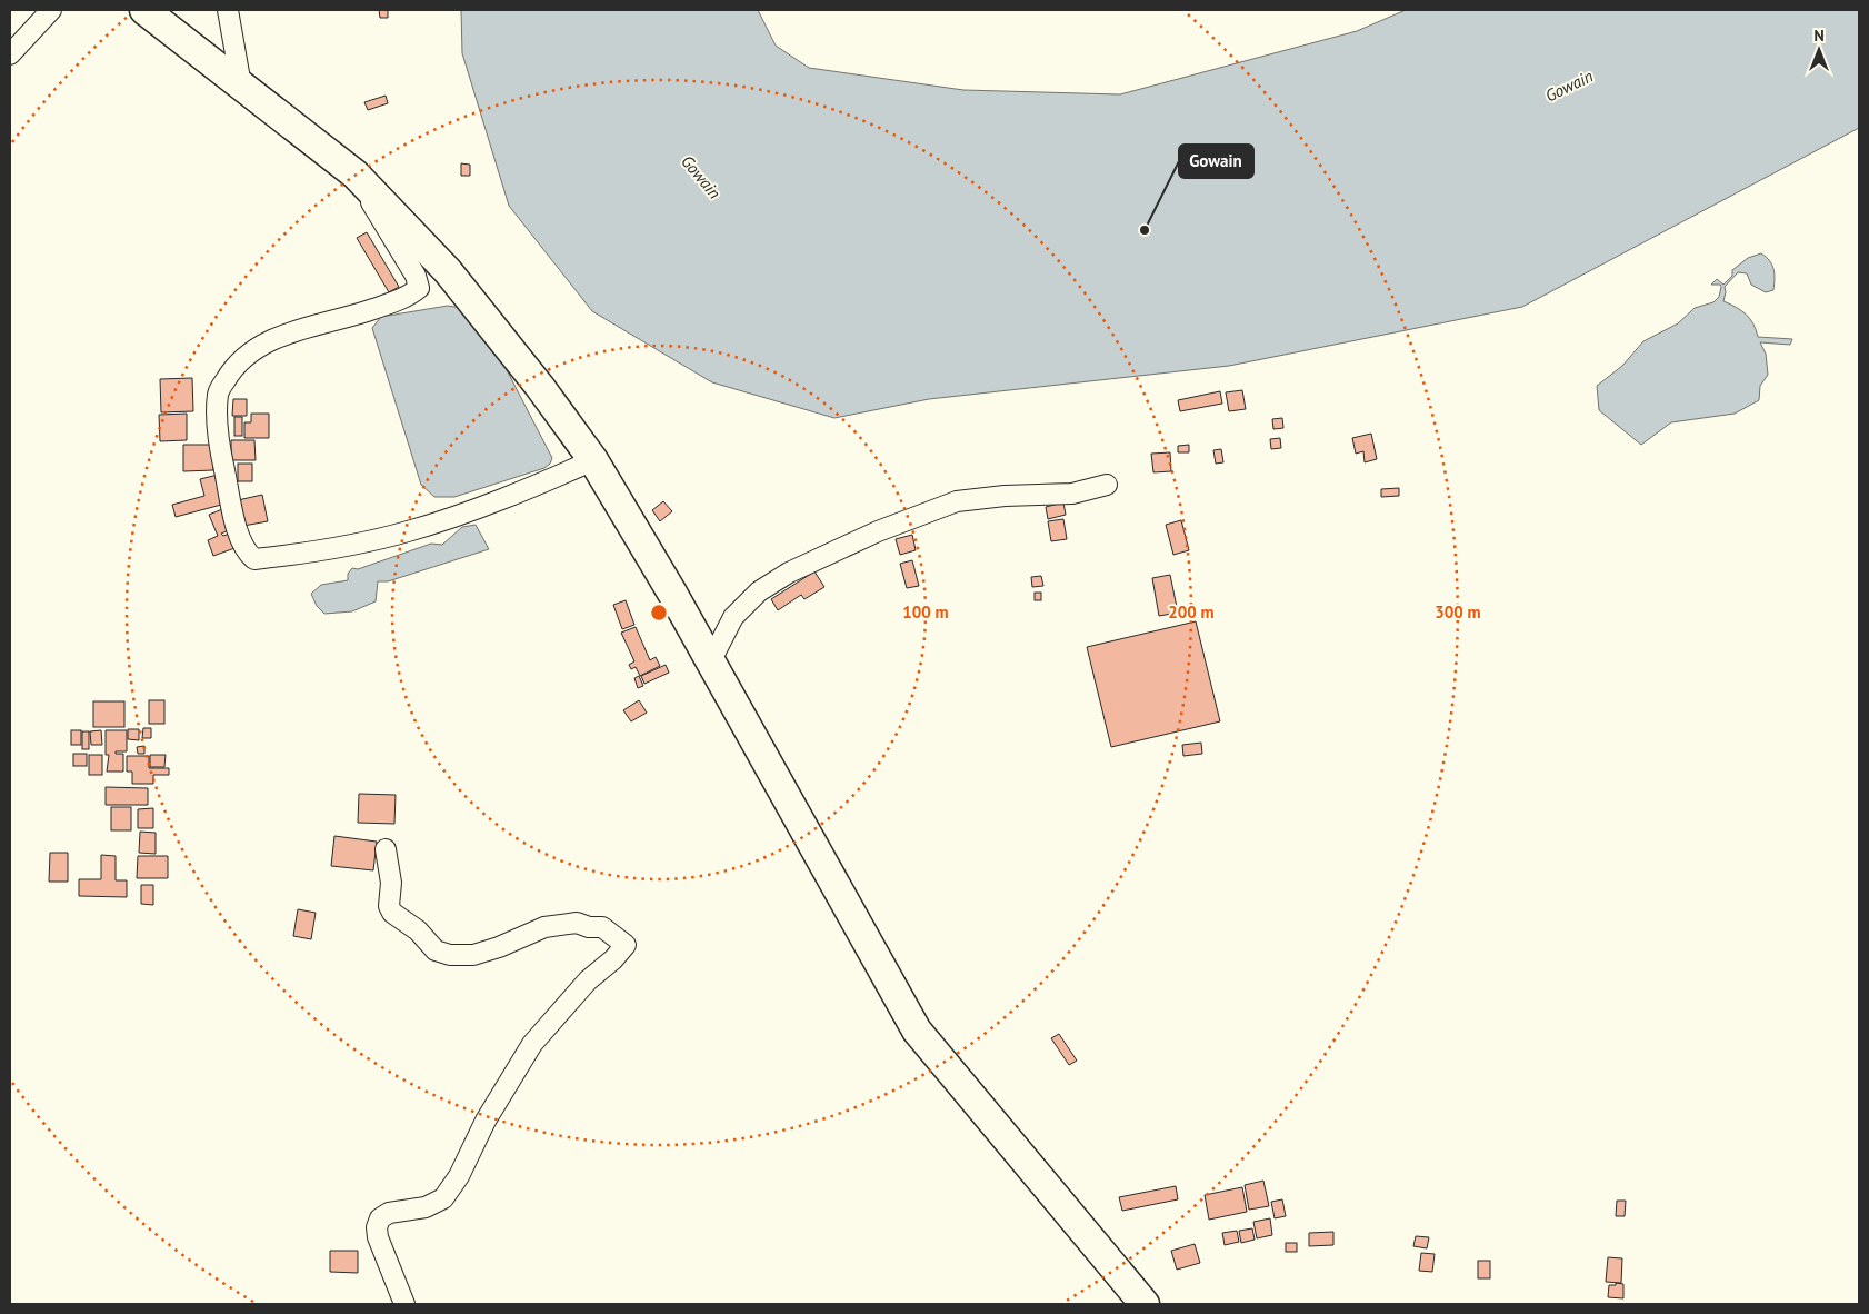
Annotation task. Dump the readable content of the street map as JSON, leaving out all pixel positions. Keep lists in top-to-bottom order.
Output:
{
  "water": ["Gowain"],
  "places": ["Gowain"],
  "north": "top",
  "rings": ["100 m", "200 m", "300 m"]
}
